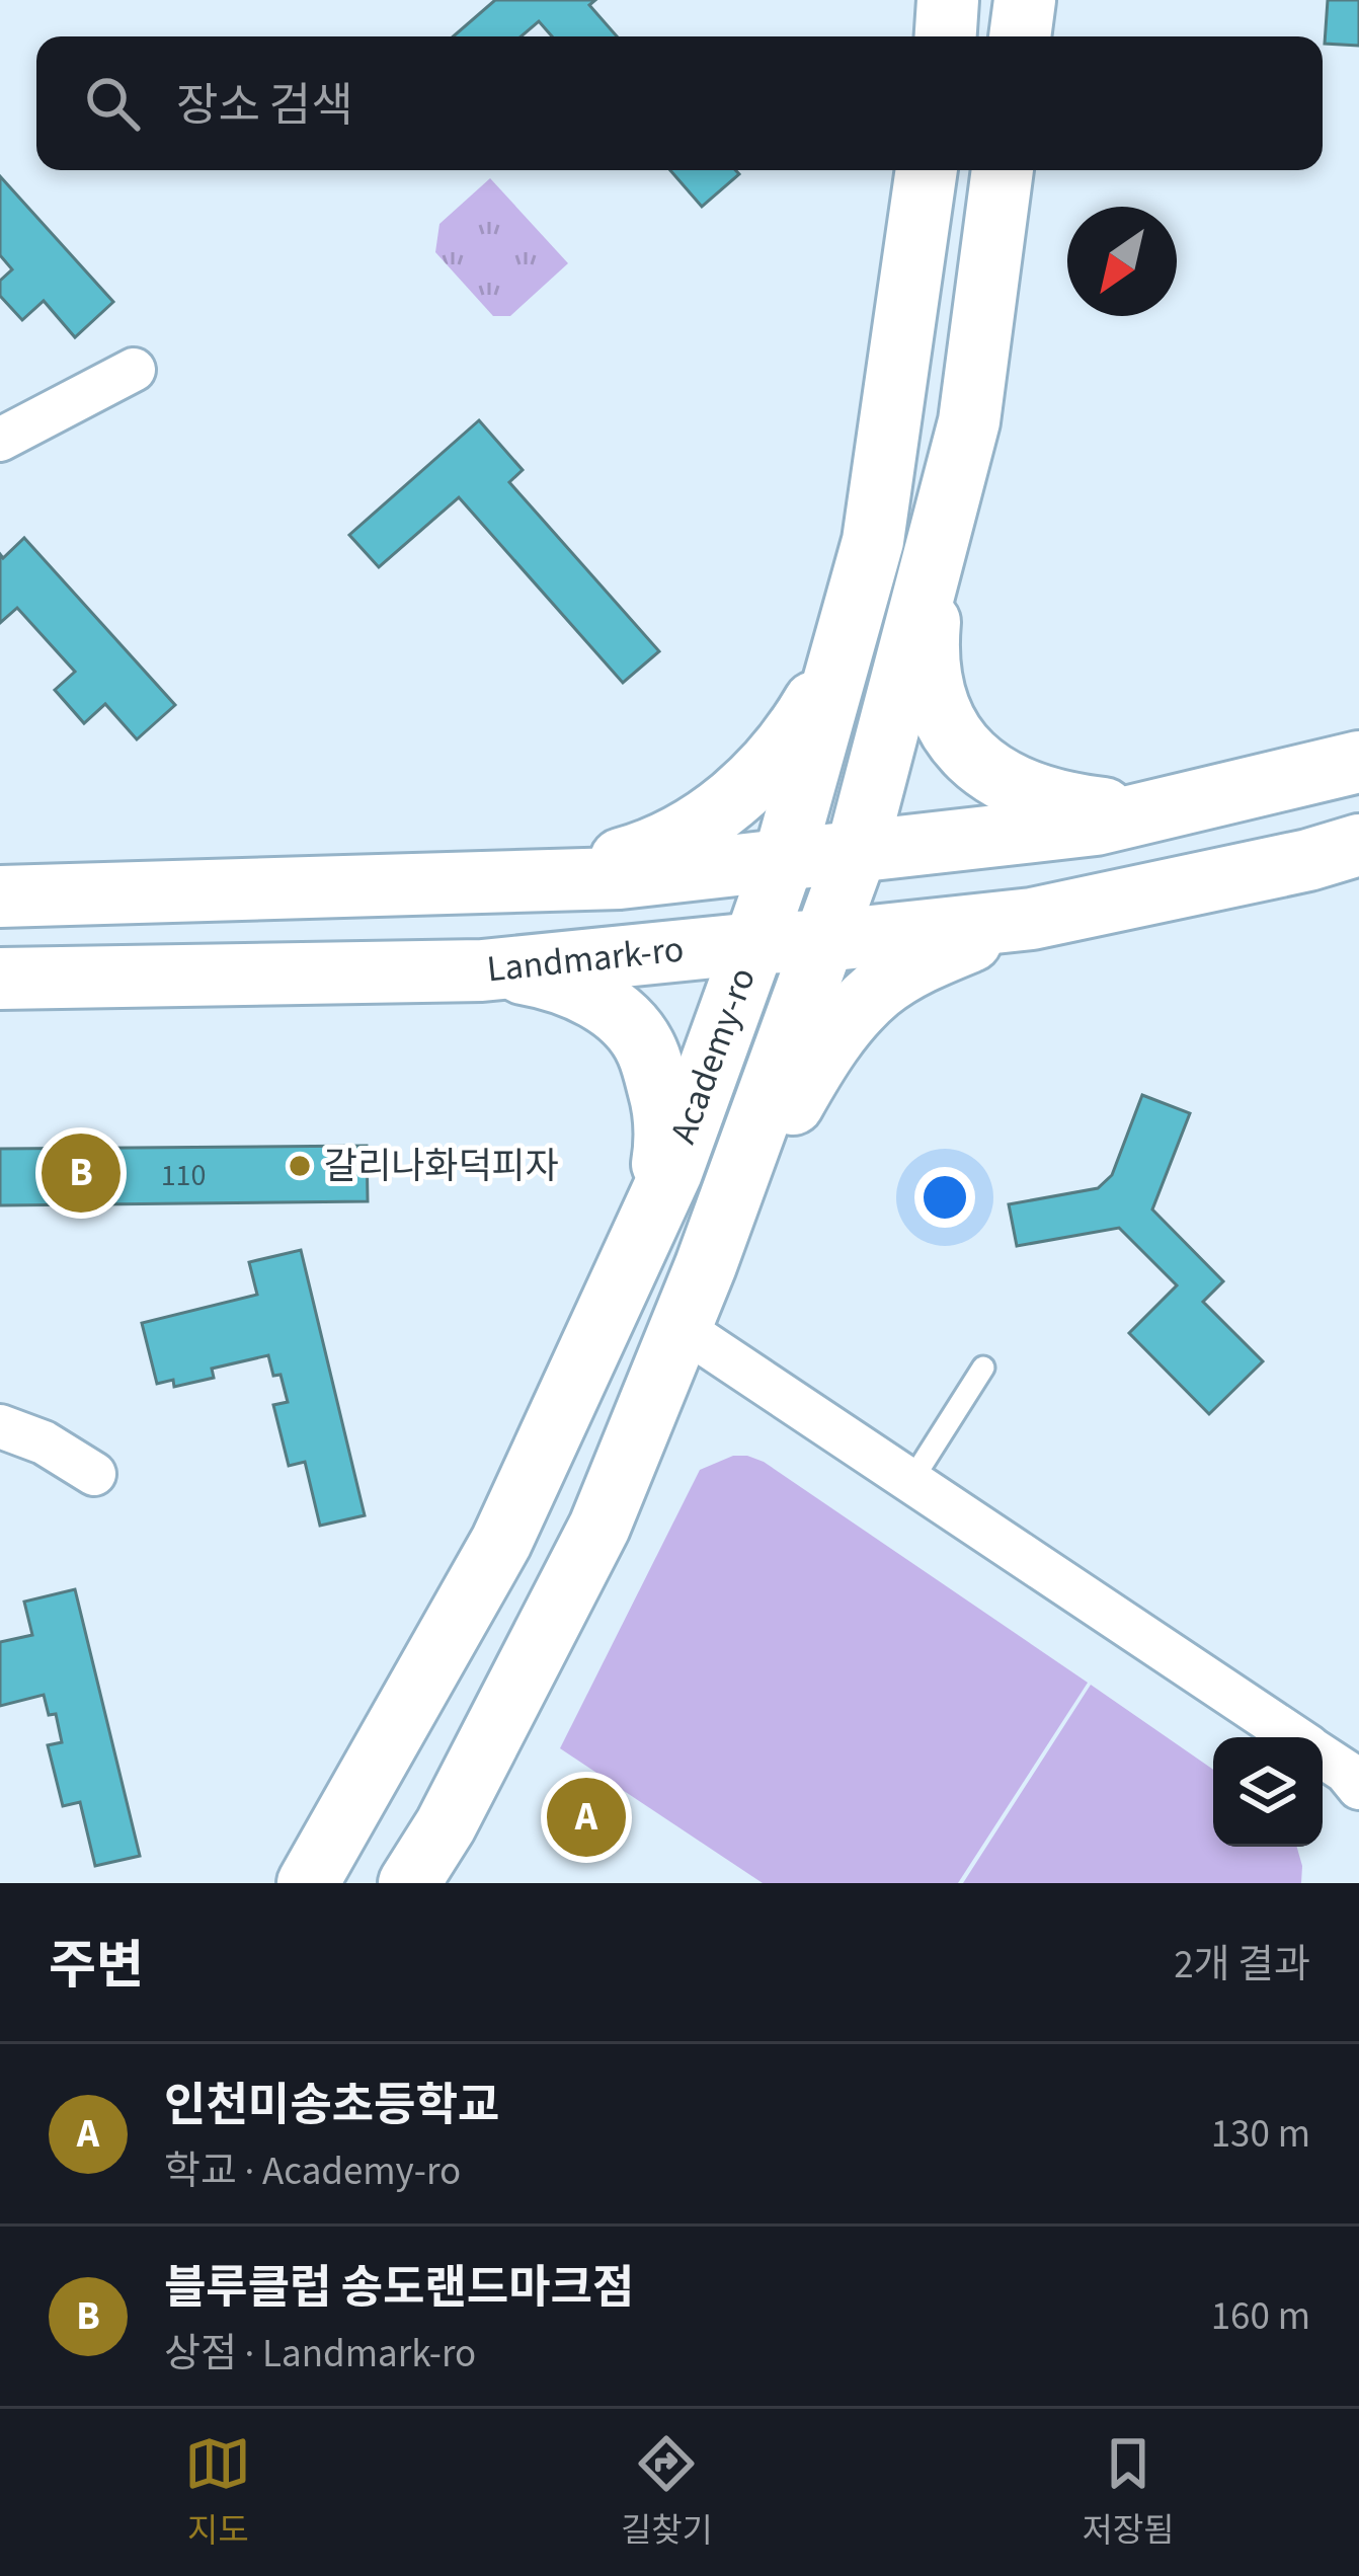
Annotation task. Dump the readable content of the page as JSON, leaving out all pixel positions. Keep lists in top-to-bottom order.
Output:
{
  "streets": {
    "main road": ["Landmark-ro", "Academy-ro"]
  },
  "crossings": [
    ["Landmark-ro", "Academy-ro"]
  ],
  "places": ["갈리나화덕피자"],
  "house_numbers": ["110"],
  "north": "bottom left",
  "page": {
    "search": "장소 검색",
    "pins": ["B", "A"],
    "heading": ["주변", "2개 결과"],
    "list": [
      {
        "mark": "A",
        "name": "인천미송초등학교",
        "note": "학교 · Academy-ro",
        "value": "130 m"
      },
      {
        "mark": "B",
        "name": "블루클럽 송도랜드마크점",
        "note": "상점 · Landmark-ro",
        "value": "160 m"
      }
    ],
    "nav": ["지도", "길찾기", "저장됨"]
  }
}
